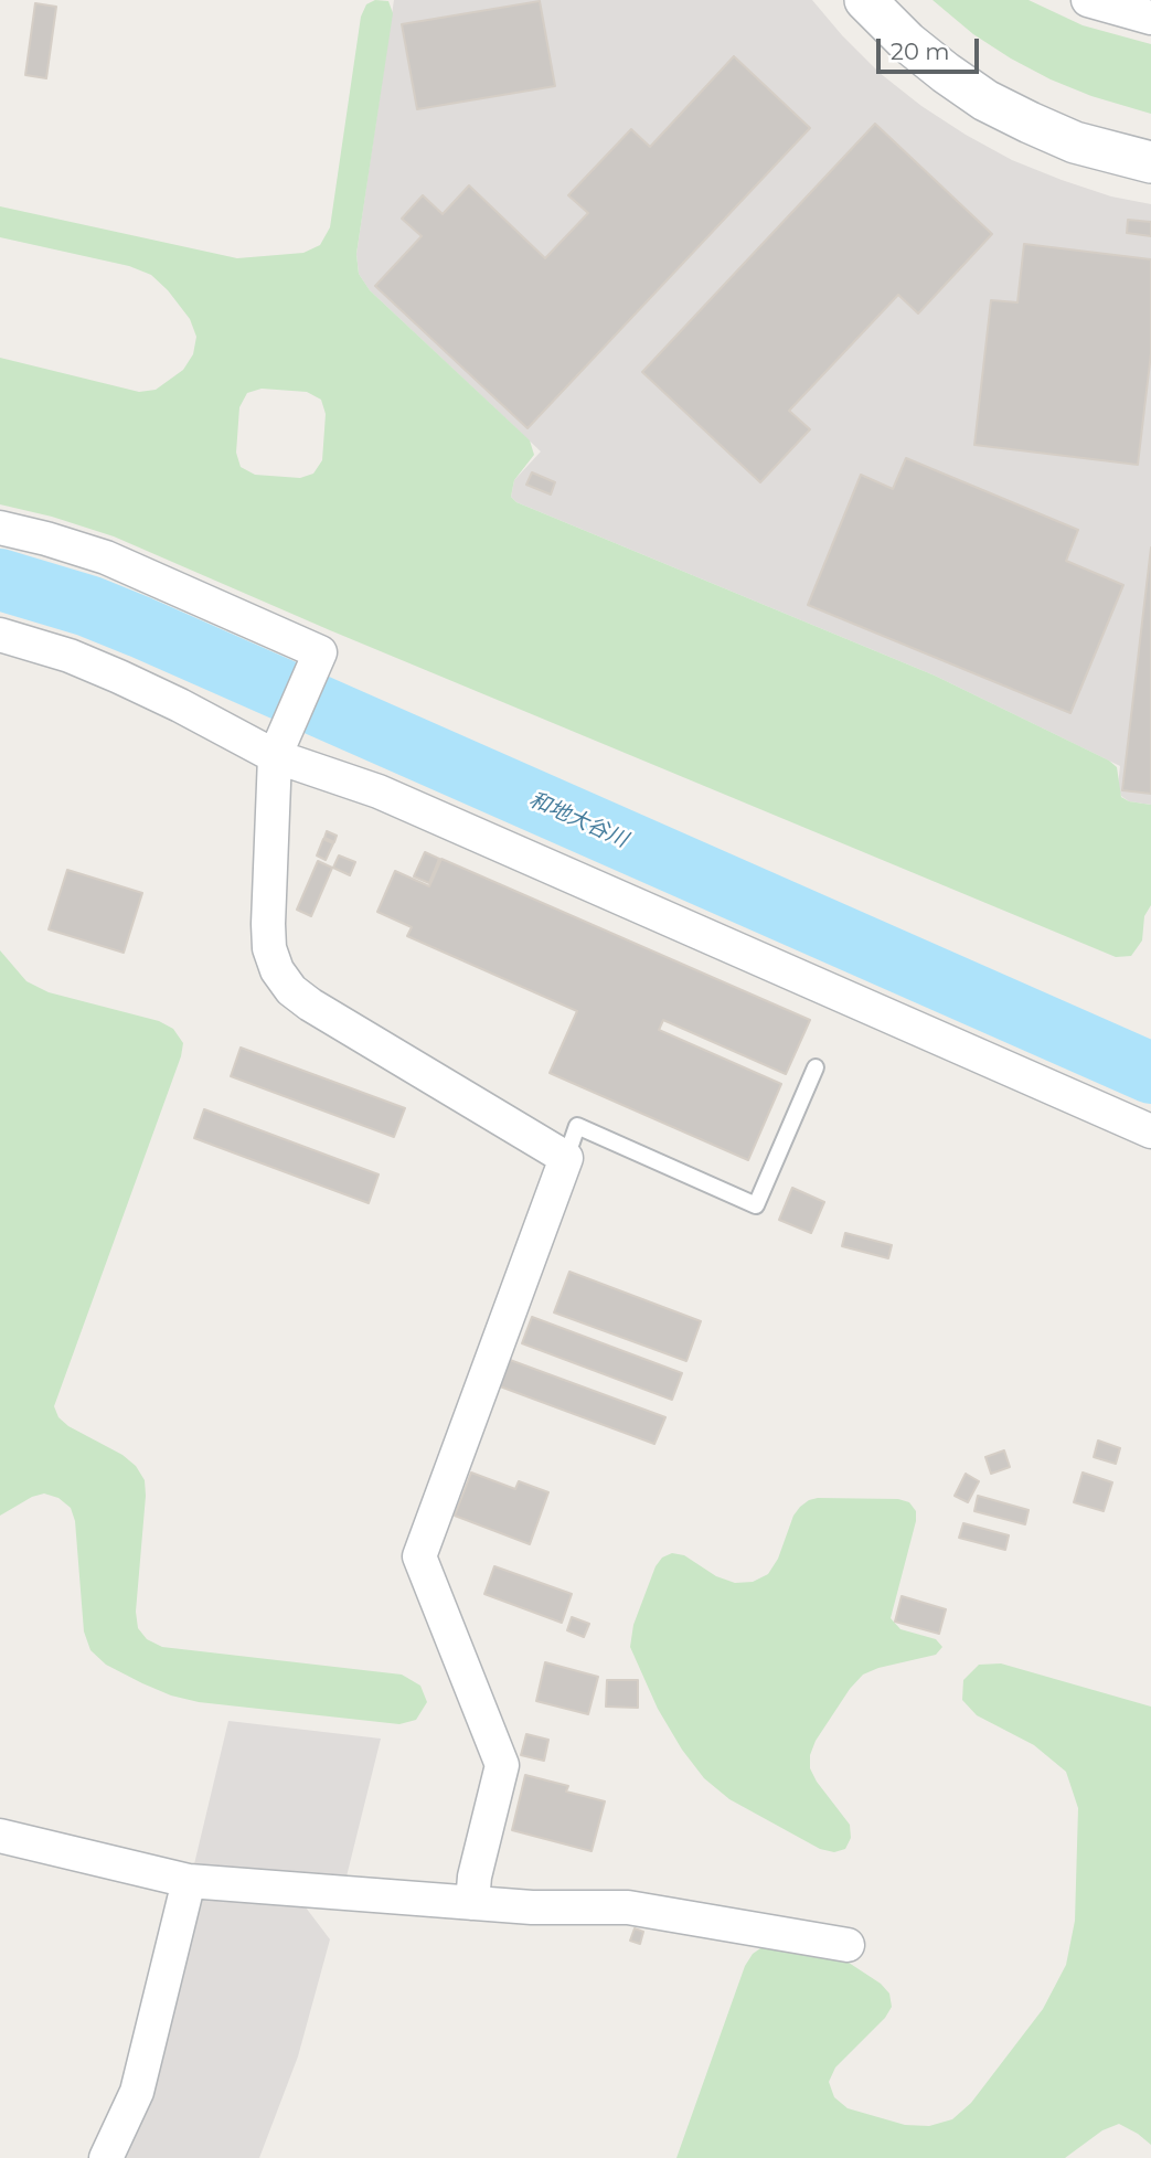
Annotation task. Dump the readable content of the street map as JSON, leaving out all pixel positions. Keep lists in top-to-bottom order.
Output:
{
  "water": ["和地大谷川"],
  "scale_bar": "20 m"
}
